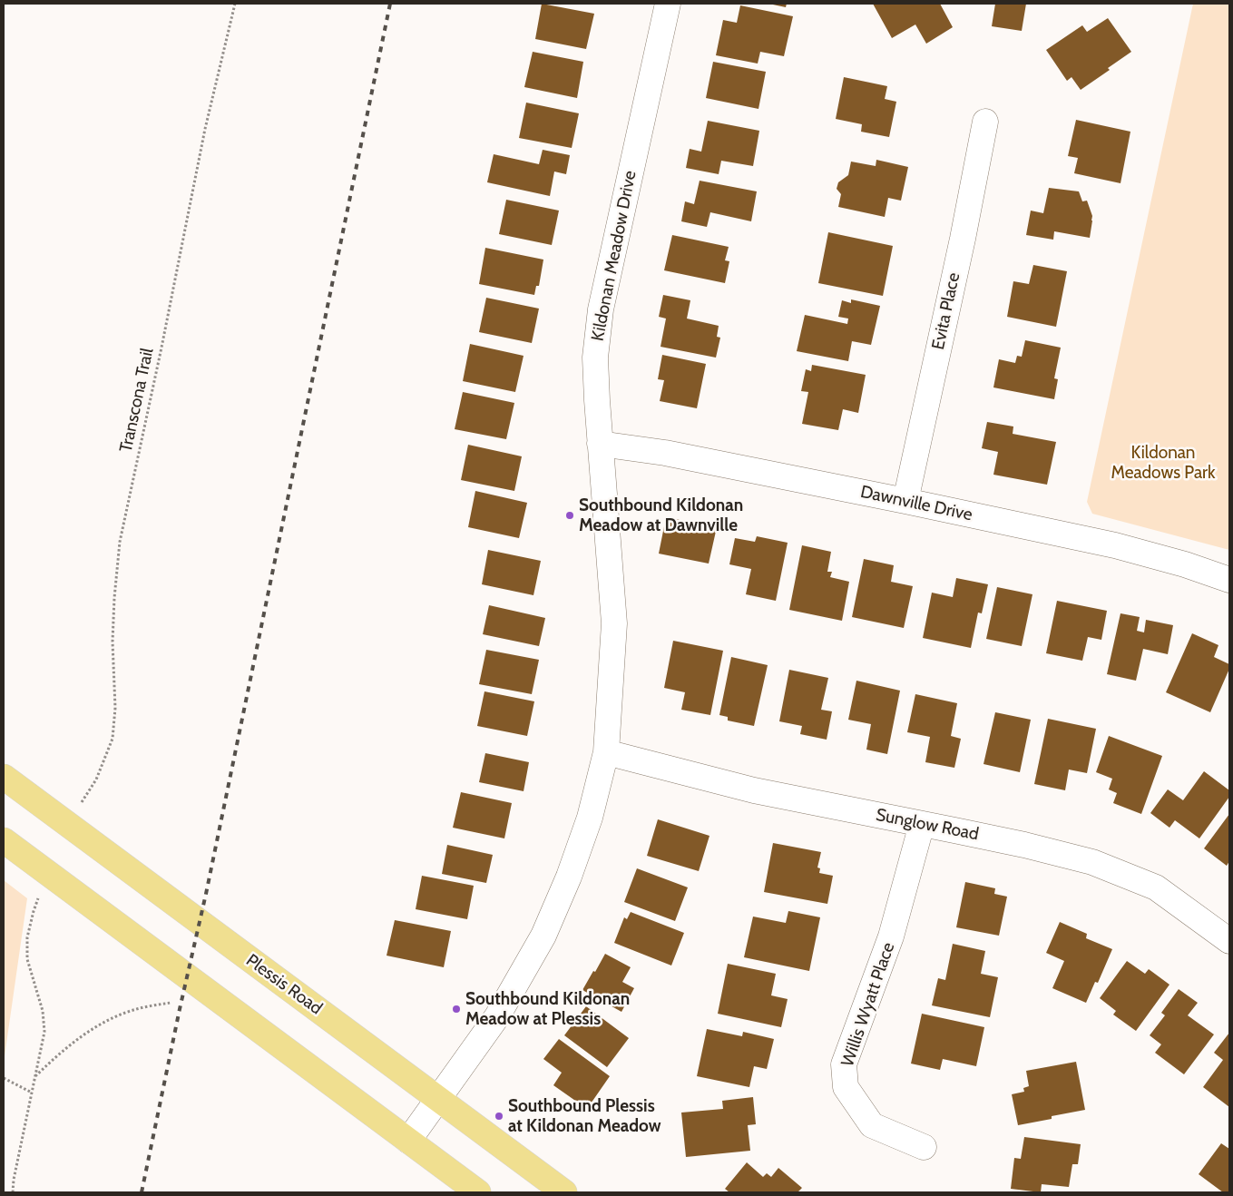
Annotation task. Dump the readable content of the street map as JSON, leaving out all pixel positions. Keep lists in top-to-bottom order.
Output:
{
  "streets": {
    "main road": ["Plessis Road"],
    "street": [
      "Kildonan Meadow Drive",
      "Evita Place",
      "Dawnville Drive",
      "Sunglow Road",
      "Willis Wyatt Place"
    ],
    "path": ["Transcona Trail"]
  },
  "crossings": [
    ["Kildonan Meadow Drive", "Dawnville Drive"],
    ["Kildonan Meadow Drive", "Sunglow Road"],
    ["Kildonan Meadow Drive", "Plessis Road"],
    ["Evita Place", "Dawnville Drive"],
    ["Sunglow Road", "Willis Wyatt Place"]
  ],
  "parks": ["Kildonan Meadows Park"],
  "places": ["Southbound Kildonan Meadow at Dawnville", "Southbound Kildonan Meadow at Plessis", "Southbound Plessis at Kildonan Meadow"]
}
